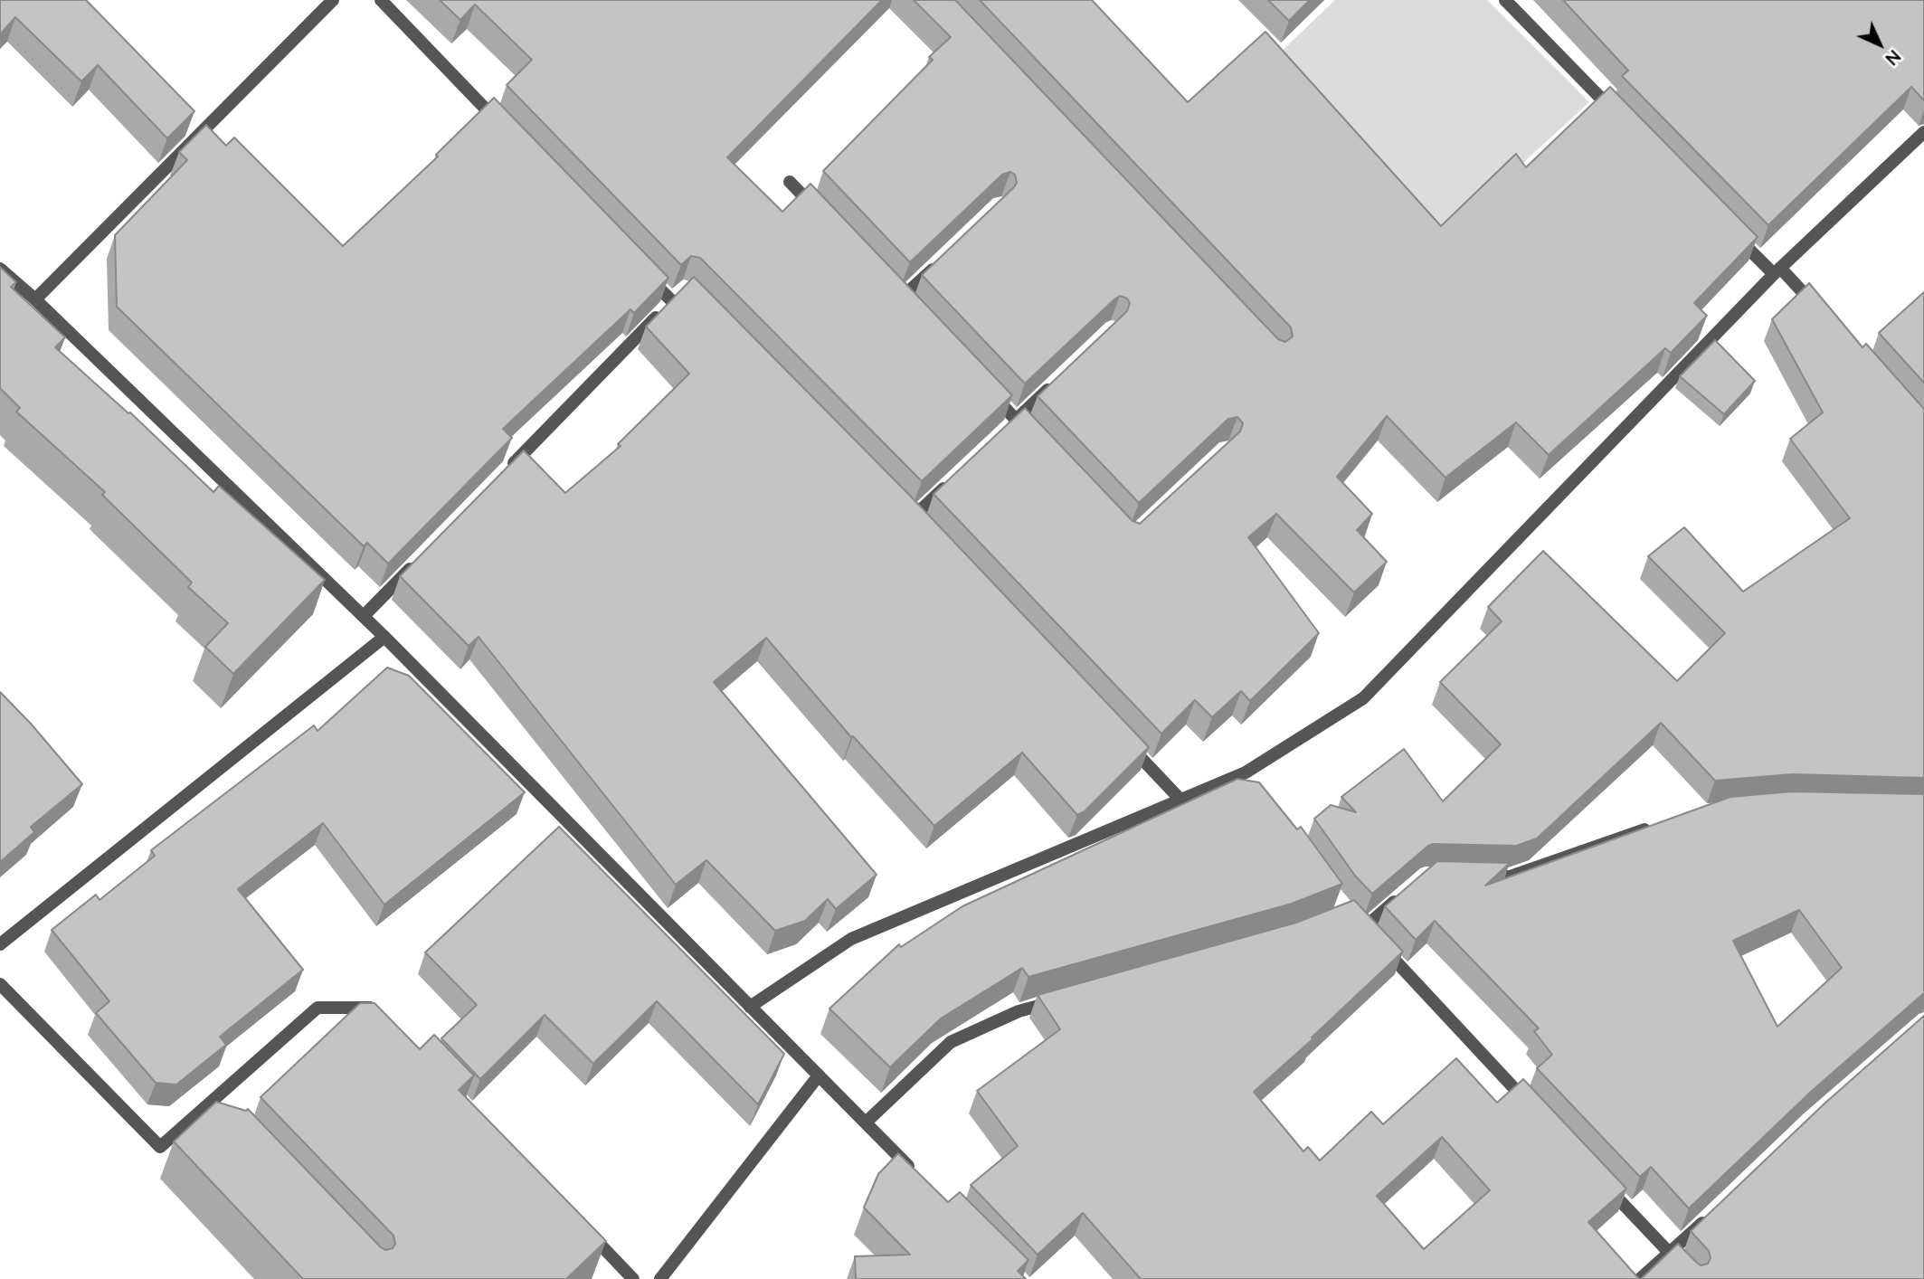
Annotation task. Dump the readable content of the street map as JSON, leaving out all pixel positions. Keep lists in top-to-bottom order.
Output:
{
  "north": "bottom right"
}
